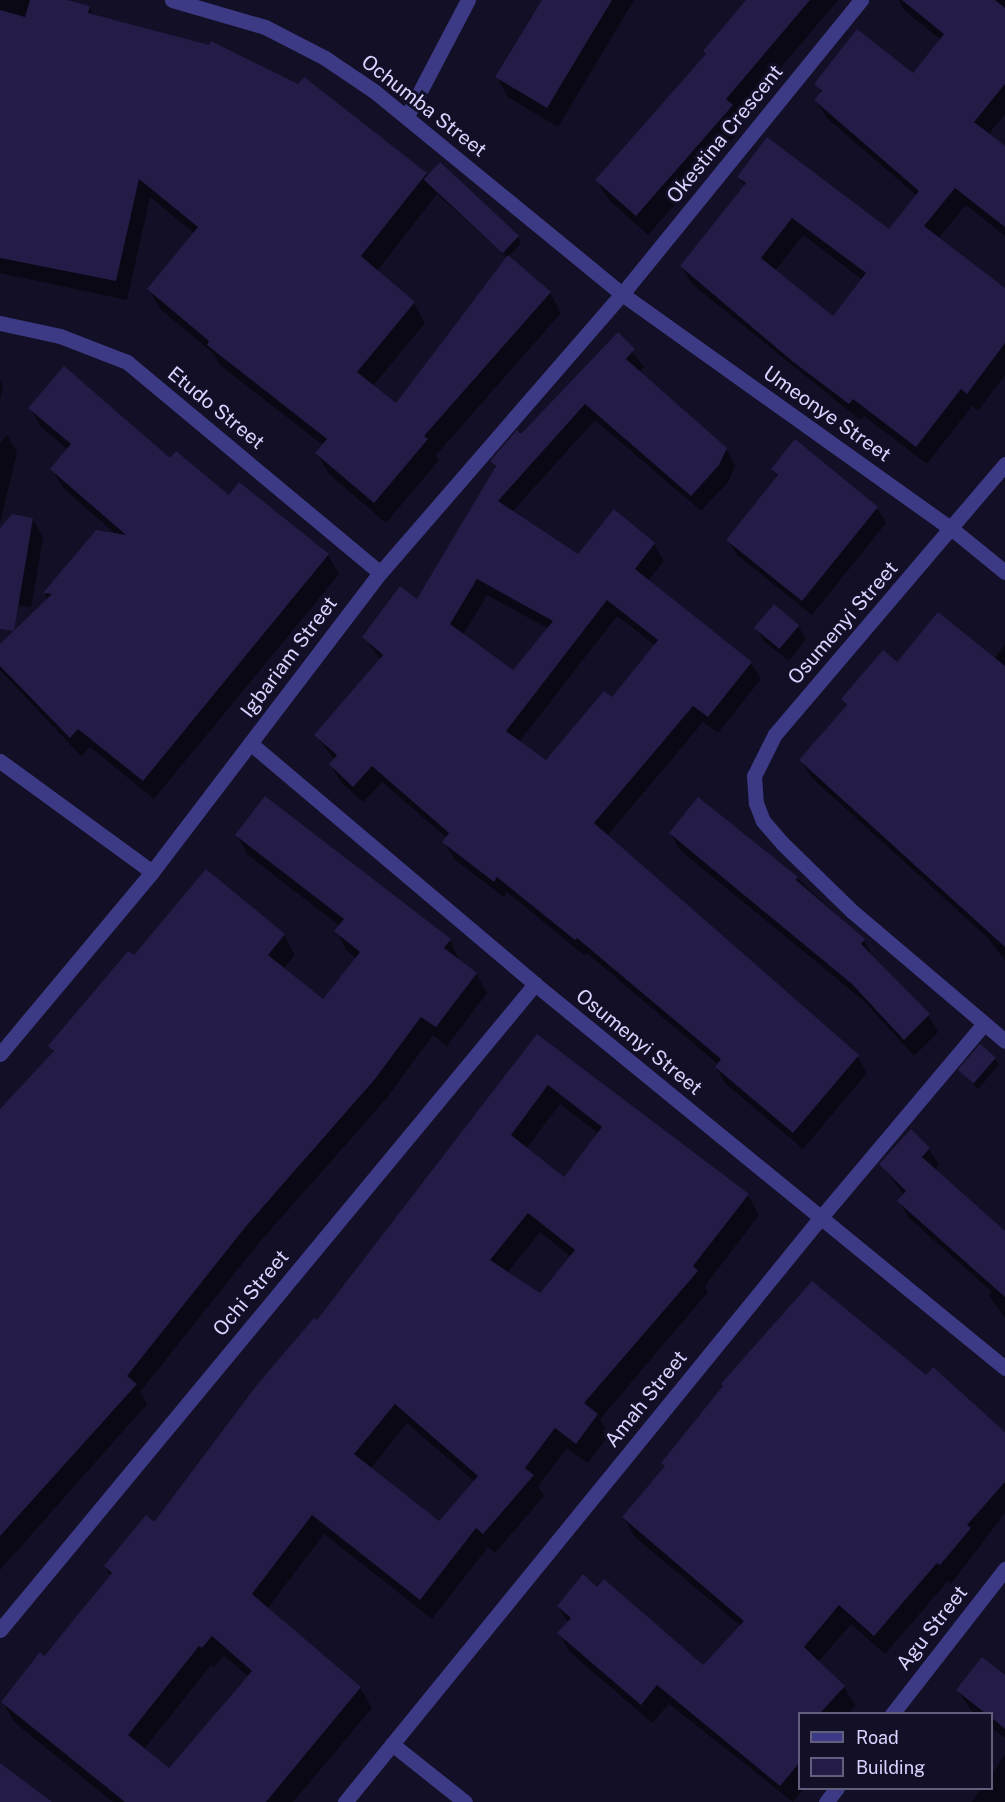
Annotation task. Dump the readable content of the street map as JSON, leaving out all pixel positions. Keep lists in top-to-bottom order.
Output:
{
  "streets": {
    "street": [
      "Ochumba Street",
      "Okestina Crescent",
      "Etudo Street",
      "Umeonye Street",
      "Osumenyi Street",
      "Igbariam Street",
      "Ochi Street",
      "Amah Street",
      "Agu Street"
    ]
  },
  "crossings": [
    ["Ochumba Street", "Okestina Crescent"],
    ["Ochumba Street", "Umeonye Street"],
    ["Ochumba Street", "Igbariam Street"],
    ["Okestina Crescent", "Umeonye Street"],
    ["Okestina Crescent", "Igbariam Street"],
    ["Etudo Street", "Igbariam Street"],
    ["Umeonye Street", "Osumenyi Street"],
    ["Umeonye Street", "Igbariam Street"],
    ["Osumenyi Street", "Igbariam Street"],
    ["Osumenyi Street", "Ochi Street"],
    ["Osumenyi Street", "Amah Street"]
  ],
  "legend": ["Road", "Building"]
}
